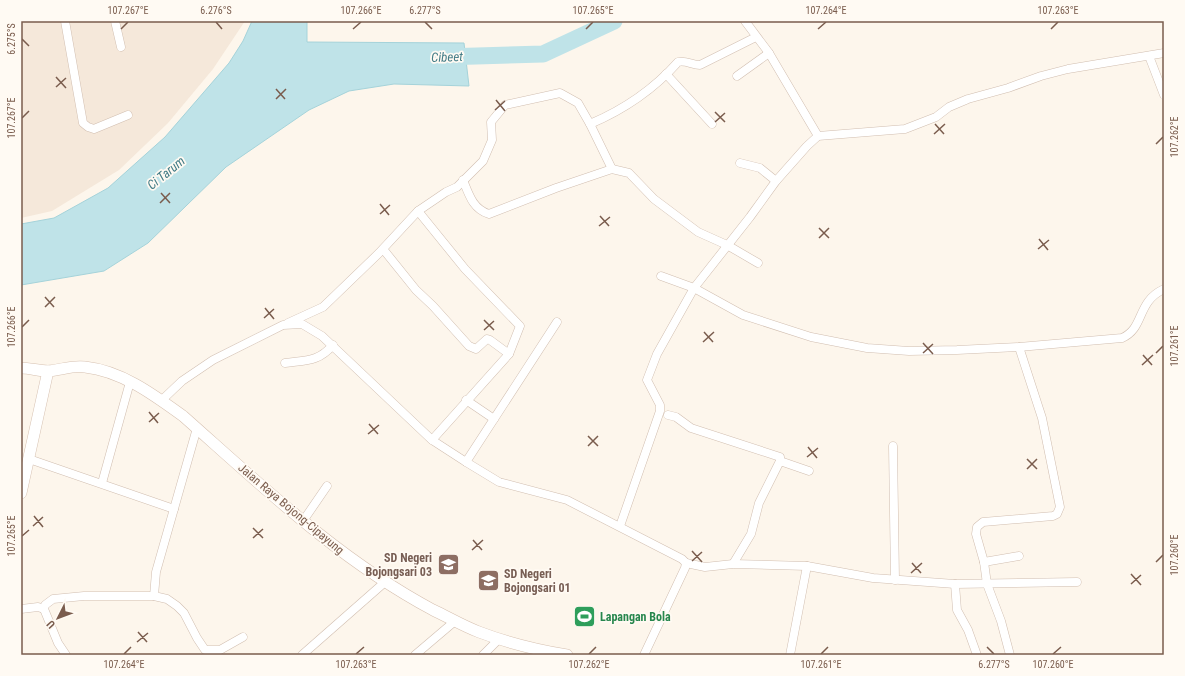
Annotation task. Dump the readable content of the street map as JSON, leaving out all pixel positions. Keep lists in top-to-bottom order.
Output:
{
  "streets": {
    "street": ["Jalan Raya Bojong-Cipayung"]
  },
  "water": ["Cibeet", "Ci Tarum"],
  "places": {
    "school or university": ["SD Negeri Bojongsari 03", "SD Negeri Bojongsari 01"],
    "sports": ["Lapangan Bola"]
  },
  "north": "bottom left",
  "coordinates": [
    "107.267°E",
    "6.276°S",
    "107.266°E",
    "6.277°S",
    "107.265°E",
    "107.264°E",
    "107.263°E",
    "6.275°S",
    "107.262°E",
    "107.261°E",
    "107.260°E"
  ]
}
